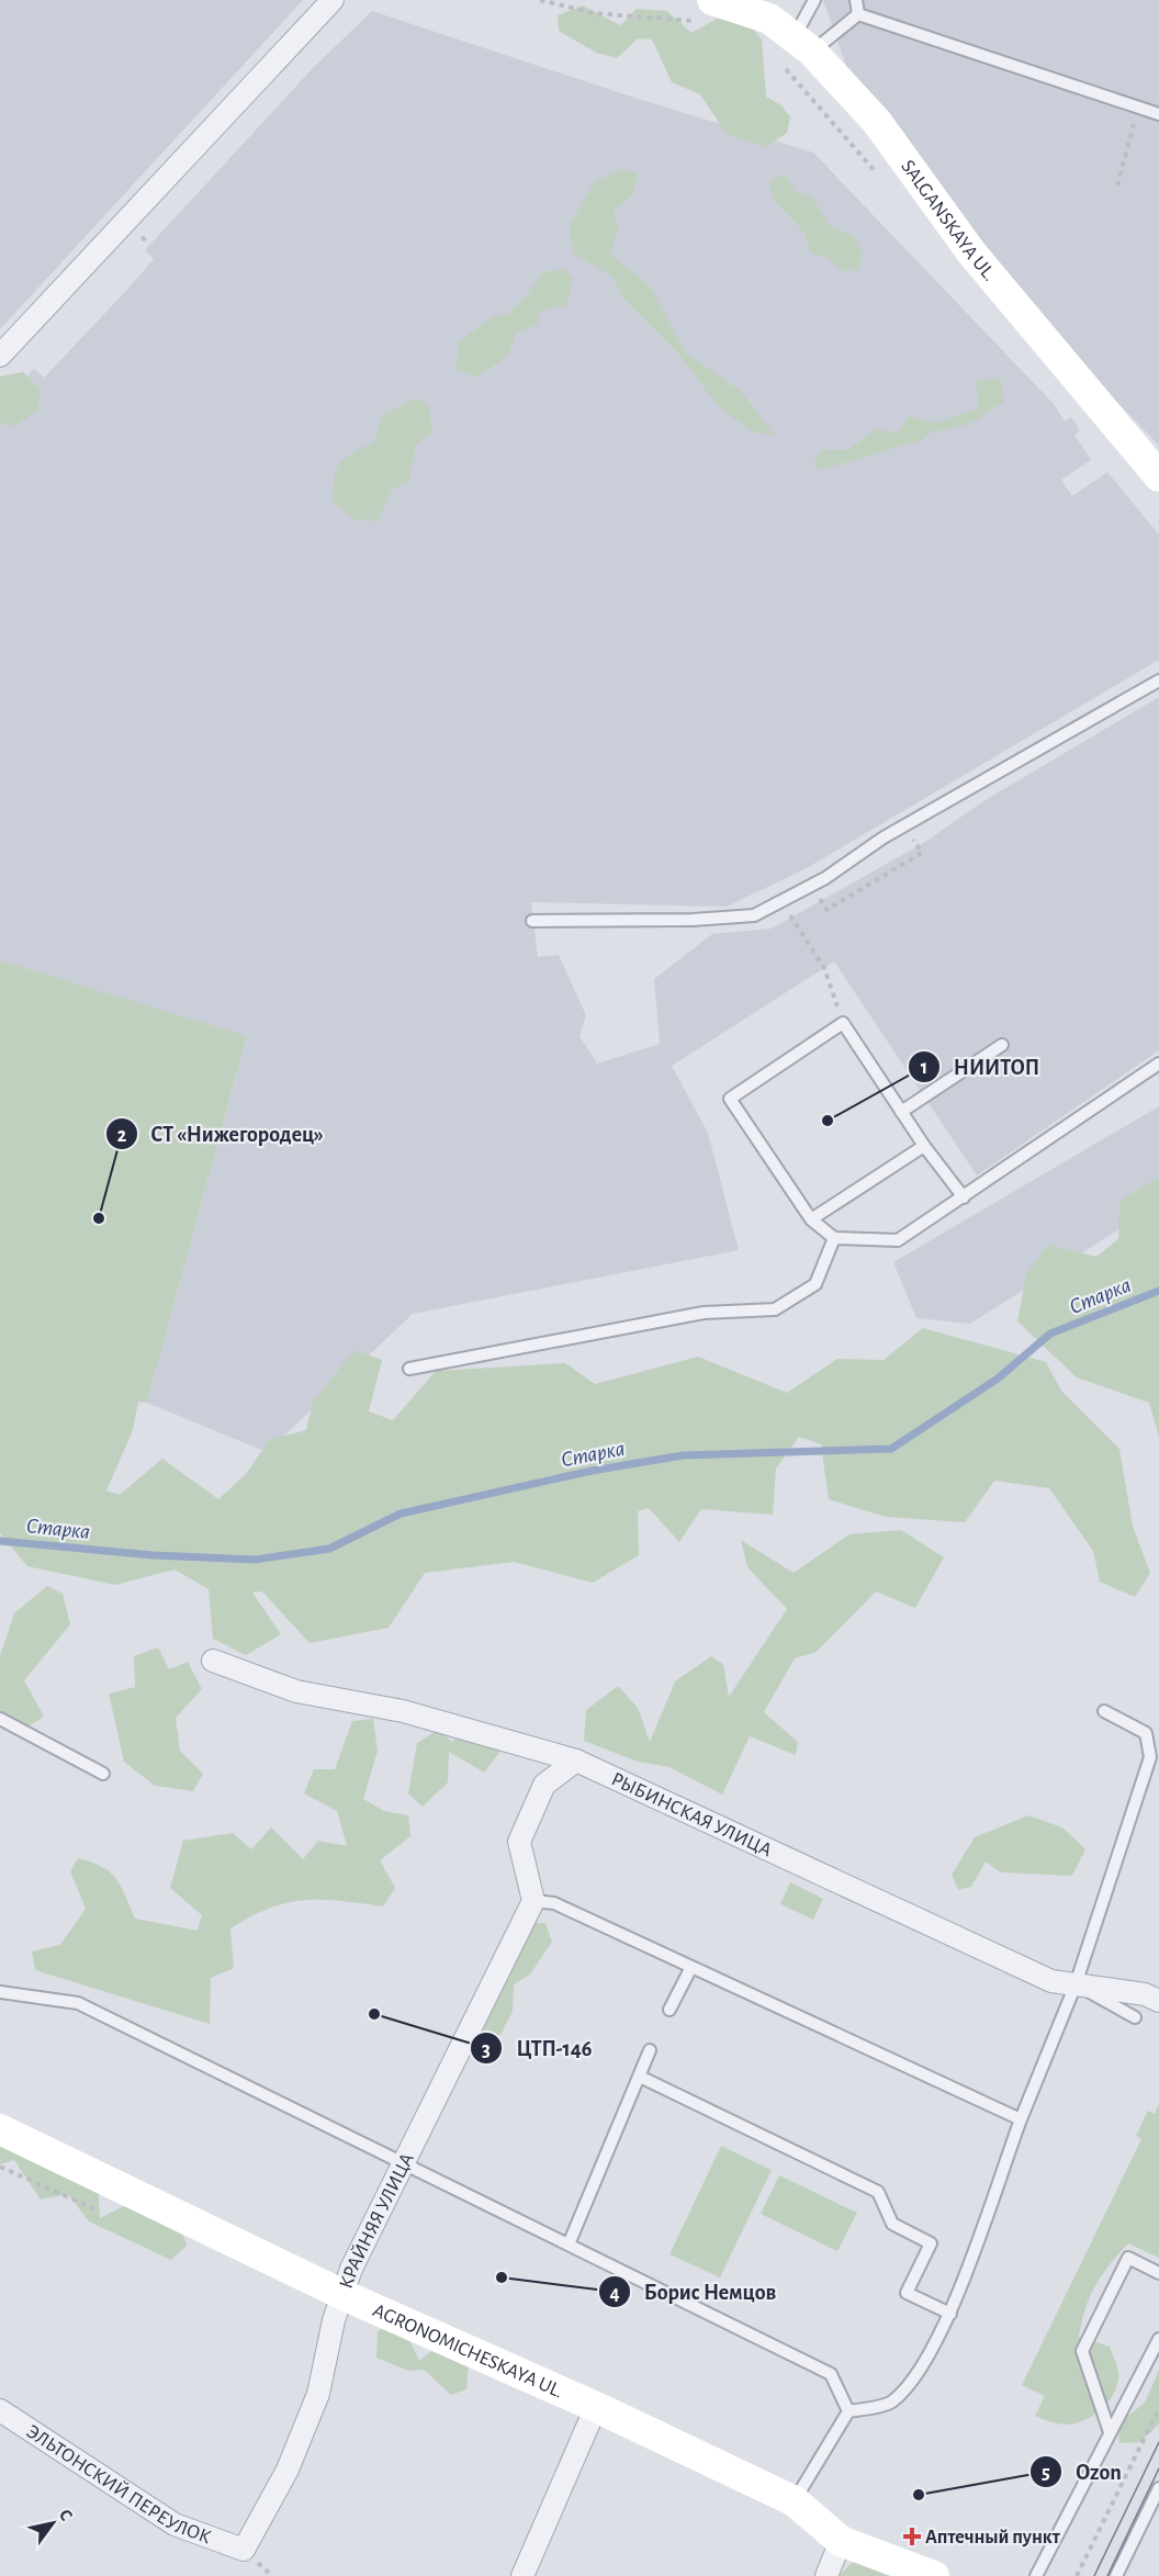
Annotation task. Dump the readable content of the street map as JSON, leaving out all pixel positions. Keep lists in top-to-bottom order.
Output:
{
  "streets": {
    "street": [
      "SALGANSKAYA UL.",
      "РЫБИНСКАЯ УЛИЦА",
      "КРАЙНЯЯ УЛИЦА",
      "AGRONOMICHESKAYA UL.",
      "ЭЛЬТОНСКИЙ ПЕРЕУЛОК"
    ]
  },
  "crossings": [
    ["КРАЙНЯЯ УЛИЦА", "AGRONOMICHESKAYA UL."],
    ["КРАЙНЯЯ УЛИЦА", "ЭЛЬТОНСКИЙ ПЕРЕУЛОК"]
  ],
  "water": ["Старка"],
  "places": {
    "other": [
      "НИИТОП",
      "СТ «Нижегородец»",
      "ЦТП-146",
      "Борис Немцов",
      "Ozon"
    ],
    "health": ["Аптечный пункт"]
  },
  "north": "top right"
}
